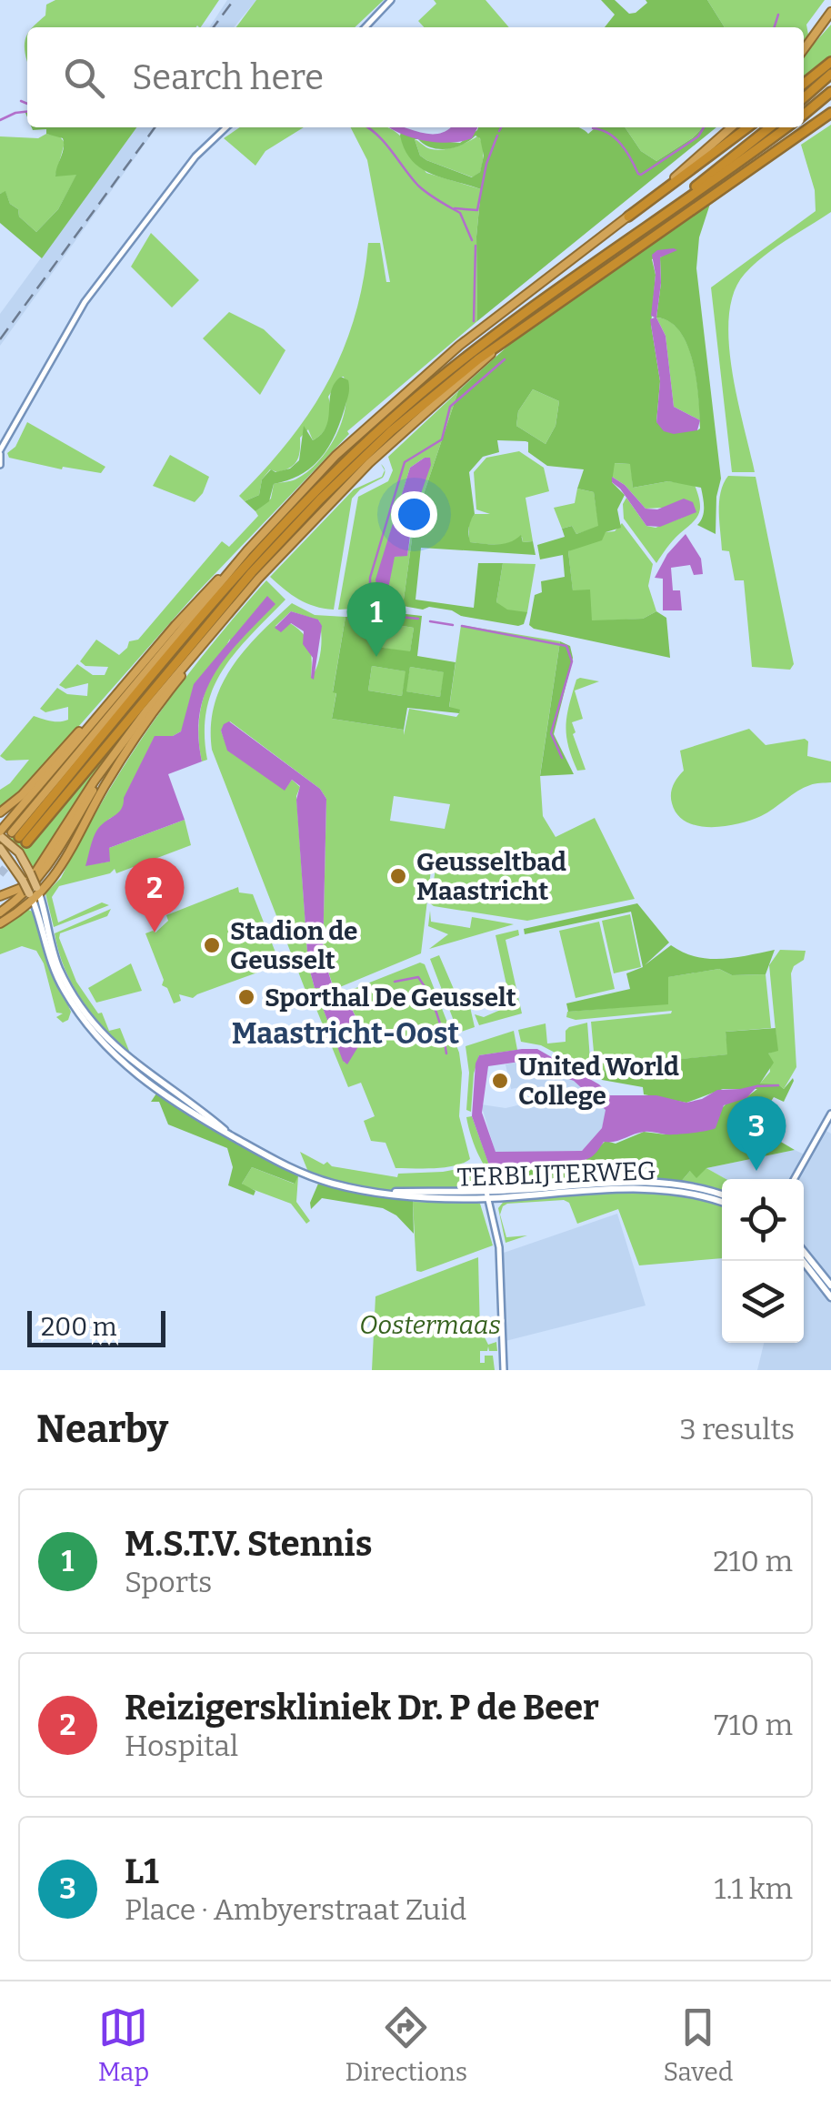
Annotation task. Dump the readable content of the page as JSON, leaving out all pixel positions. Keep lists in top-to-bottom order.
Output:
{
  "streets": {
    "main road": ["TERBLIJTERWEG"]
  },
  "districts": ["Maastricht-Oost"],
  "parks": ["Oostermaas"],
  "places": [
    "Geusseltbad Maastricht",
    "Stadion de Geusselt",
    "Sporthal De Geusselt",
    "United World College"
  ],
  "scale_bar": "200 m",
  "page": {
    "search": "Search here",
    "pins": ["1", "2", "3"],
    "scale": "200 m",
    "heading": ["Nearby", "3 results"],
    "list": [
      {
        "mark": "1",
        "name": "M.S.T.V. Stennis",
        "note": "Sports",
        "value": "210 m"
      },
      {
        "mark": "2",
        "name": "Reizigerskliniek Dr. P de Beer",
        "note": "Hospital",
        "value": "710 m"
      },
      {
        "mark": "3",
        "name": "L1",
        "note": "Place · Ambyerstraat Zuid",
        "value": "1.1 km"
      }
    ],
    "nav": ["Map", "Directions", "Saved"]
  }
}
